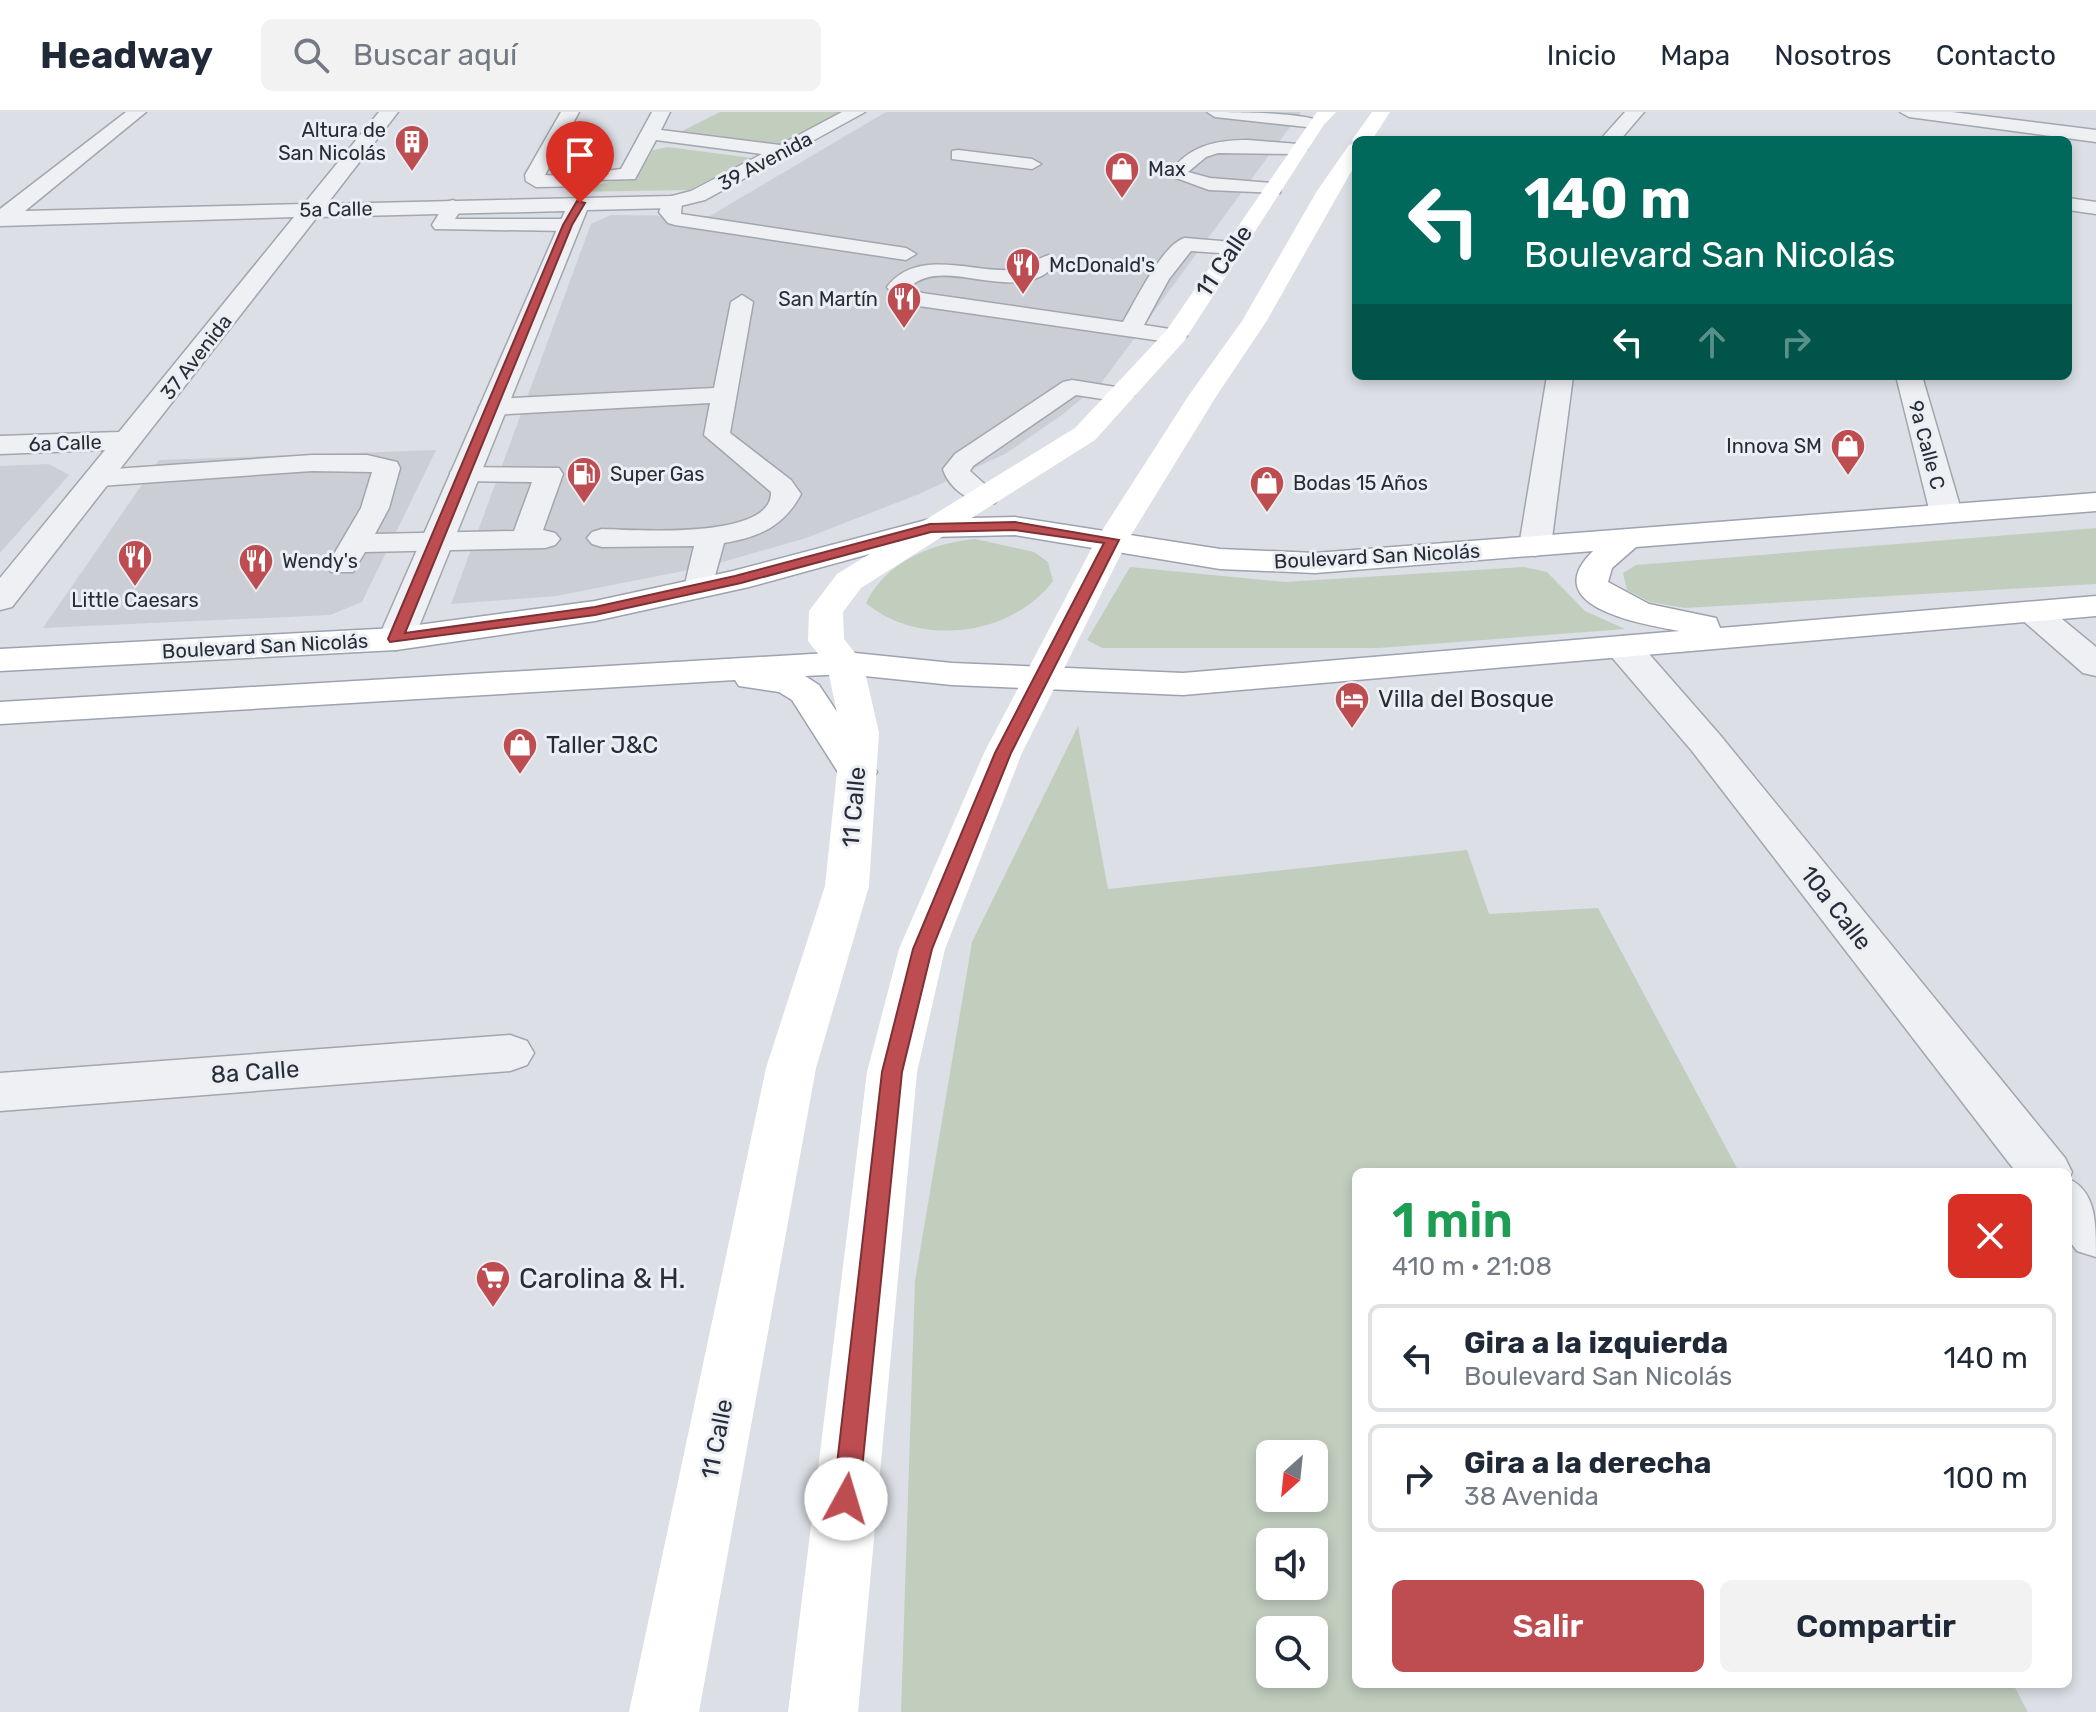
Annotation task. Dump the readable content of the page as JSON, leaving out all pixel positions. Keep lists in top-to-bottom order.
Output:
{
  "streets": {
    "main road": ["11 Calle", "Boulevard San Nicolás"],
    "street": [
      "39 Avenida",
      "5a Calle",
      "37 Avenida",
      "6a Calle",
      "9a Calle C",
      "10a Calle",
      "8a Calle"
    ]
  },
  "crossings": [
    ["39 Avenida", "5a Calle"],
    ["5a Calle", "37 Avenida"],
    ["11 Calle", "Boulevard San Nicolás"],
    ["37 Avenida", "6a Calle"],
    ["9a Calle C", "Boulevard San Nicolás"]
  ],
  "places": {
    "building": ["Altura de San Nicolás"],
    "shop": [
      "Max",
      "Innova SM",
      "Bodas 15 Años",
      "Taller J&C"
    ],
    "restaurant": [
      "McDonald's",
      "San Martín",
      "Little Caesars",
      "Wendy's"
    ],
    "fuel station": ["Super Gas"],
    "hotel": ["Villa del Bosque"],
    "supermarket": ["Carolina & H."]
  },
  "north": "bottom left",
  "page": {
    "header": "Headway",
    "search": "Buscar aquí",
    "nav": [
      "Inicio",
      "Mapa",
      "Nosotros",
      "Contacto"
    ],
    "turn": ["140 m", "Boulevard San Nicolás"],
    "heading": ["1 min", "410 m · 21:08"],
    "list": [
      {
        "name": "Gira a la izquierda",
        "note": "Boulevard San Nicolás",
        "value": "140 m"
      },
      {
        "name": "Gira a la derecha",
        "note": "38 Avenida",
        "value": "100 m"
      }
    ],
    "buttons": ["Salir", "Compartir"]
  }
}
